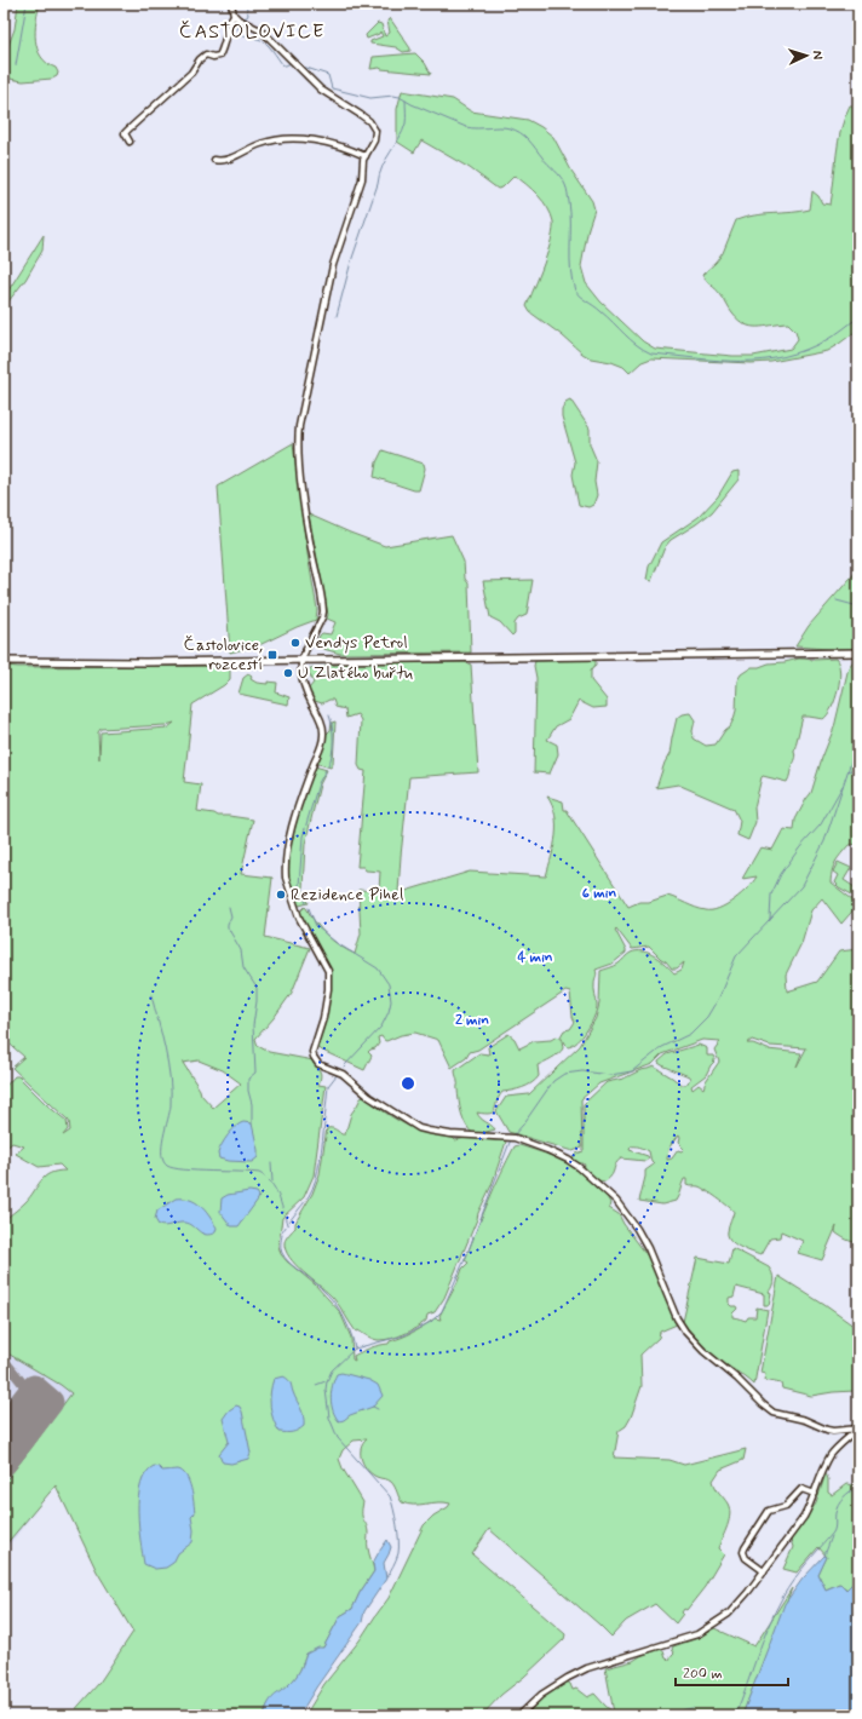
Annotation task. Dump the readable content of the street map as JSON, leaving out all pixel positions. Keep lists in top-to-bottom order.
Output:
{
  "districts": ["ČASTOLOVICE"],
  "places": {
    "other": ["Vendys Petrol", "U Zlatého buřtu", "Rezidence Pihel"],
    "transit": ["Častolovice, rozcestí"]
  },
  "scale_bar": "200 m",
  "north": "right",
  "rings": ["6 min", "4 min", "2 min"]
}
